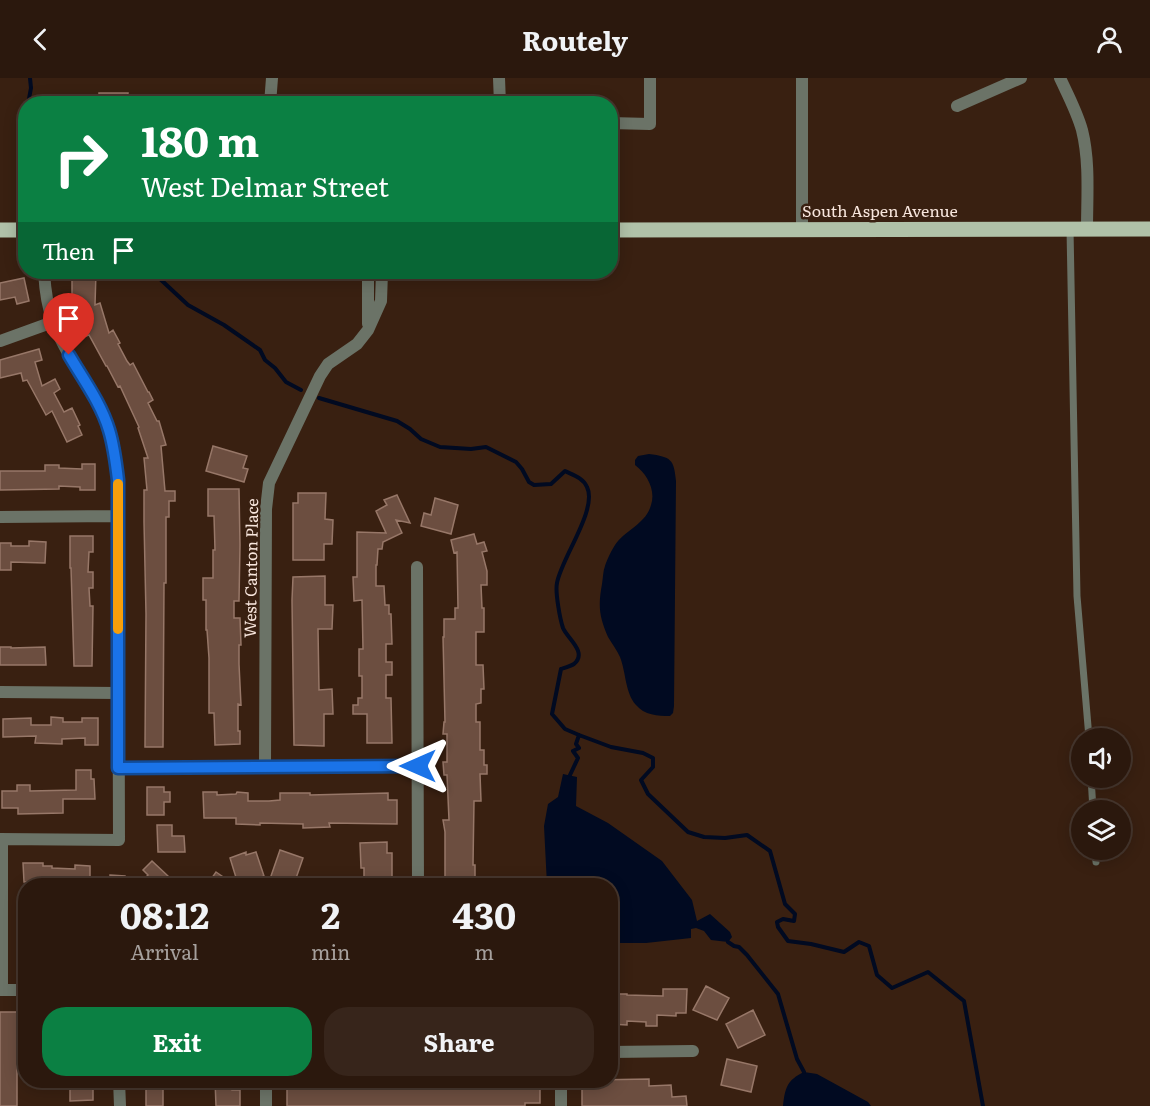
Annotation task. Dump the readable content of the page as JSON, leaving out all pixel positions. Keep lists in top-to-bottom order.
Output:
{
  "streets": {
    "main road": ["South Aspen Avenue"],
    "street": ["West Canton Place"]
  },
  "page": {
    "header": "Routely",
    "turn": ["180 m", "West Delmar Street"],
    "then": "Then",
    "eta": [
      "08:12",
      "Arrival",
      "2",
      "min",
      "430",
      "m"
    ],
    "buttons": ["Exit", "Share"]
  }
}
